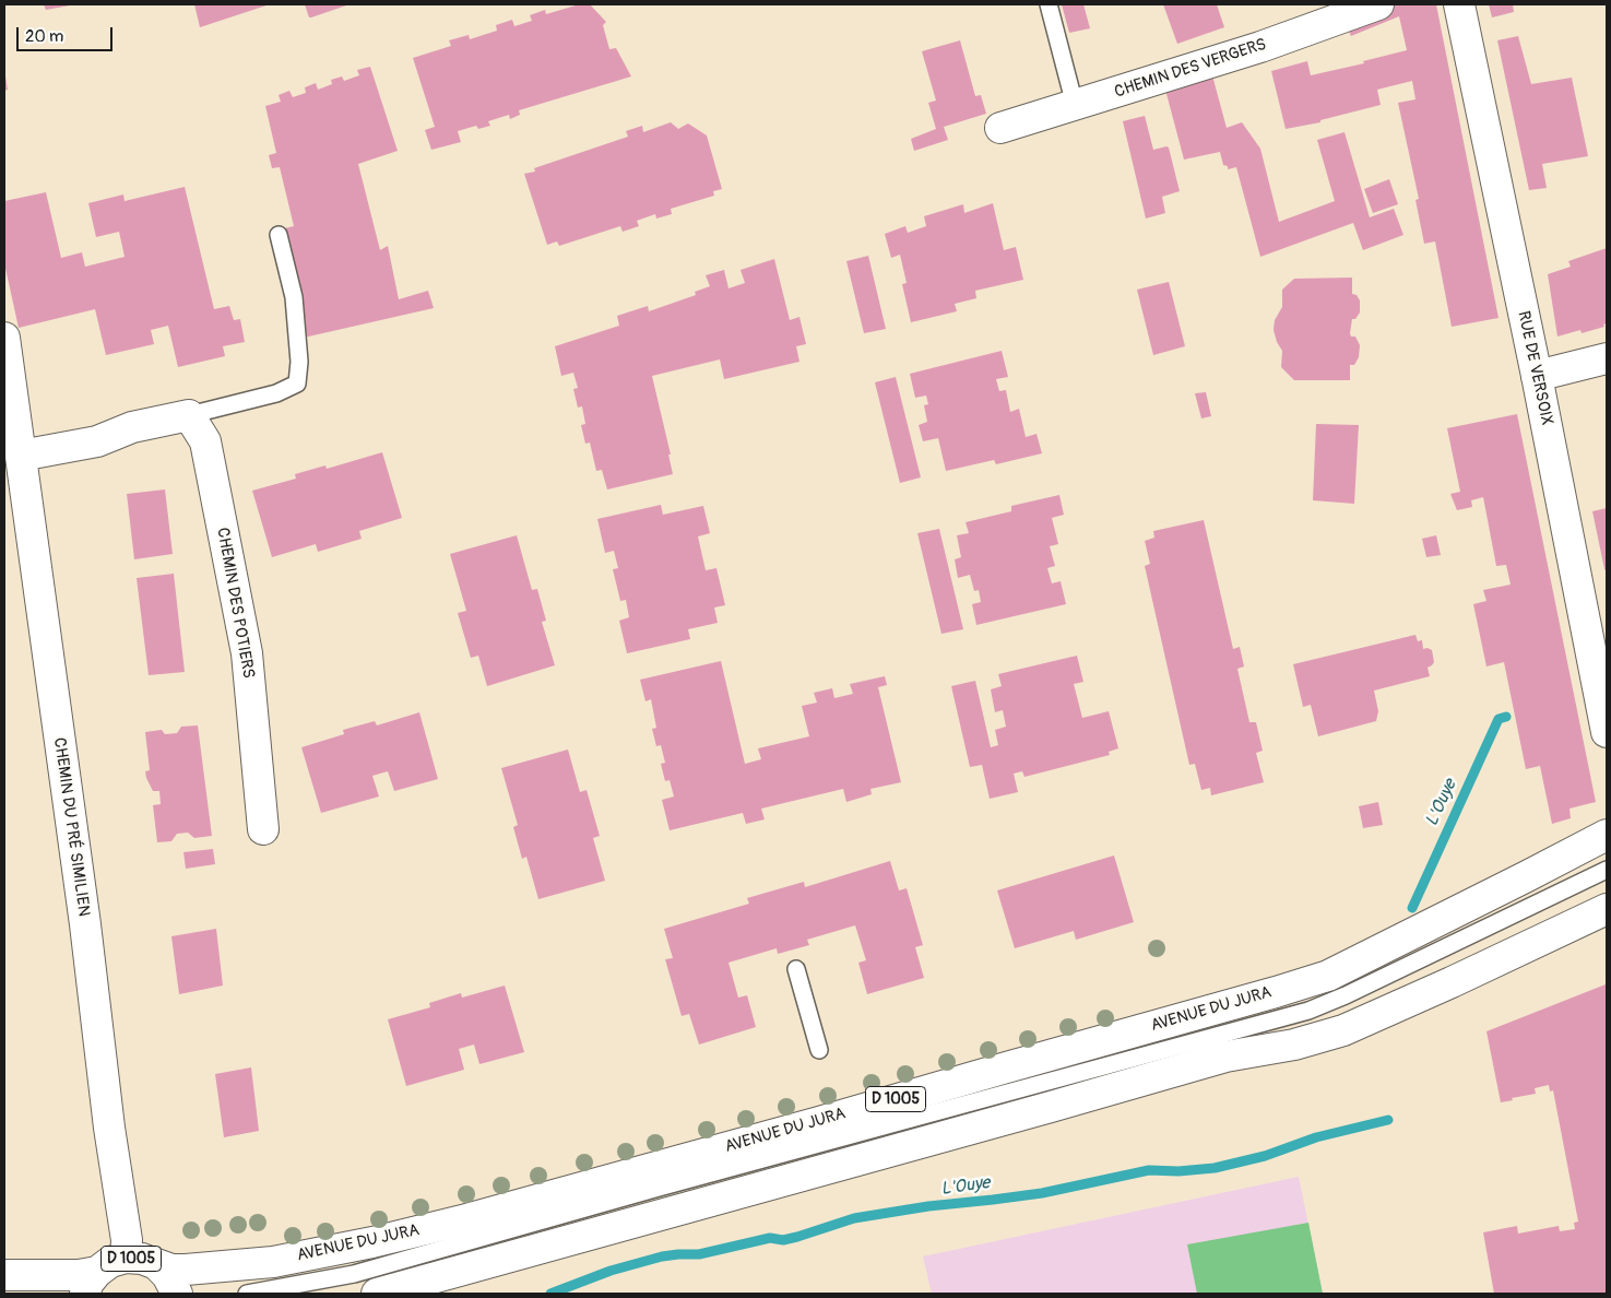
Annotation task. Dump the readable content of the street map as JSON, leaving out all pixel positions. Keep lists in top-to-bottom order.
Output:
{
  "streets": {
    "main road": [
      "CHEMIN DES VERGERS",
      "RUE DE VERSOIX",
      "CHEMIN DES POTIERS",
      "CHEMIN DU PRÉ SIMILIEN",
      "AVENUE DU JURA",
      "D 1005"
    ]
  },
  "crossings": [
    ["CHEMIN DU PRÉ SIMILIEN", "D 1005"],
    ["AVENUE DU JURA", "D 1005"]
  ],
  "water": ["L'Ouye"],
  "scale_bar": "20 m"
}
